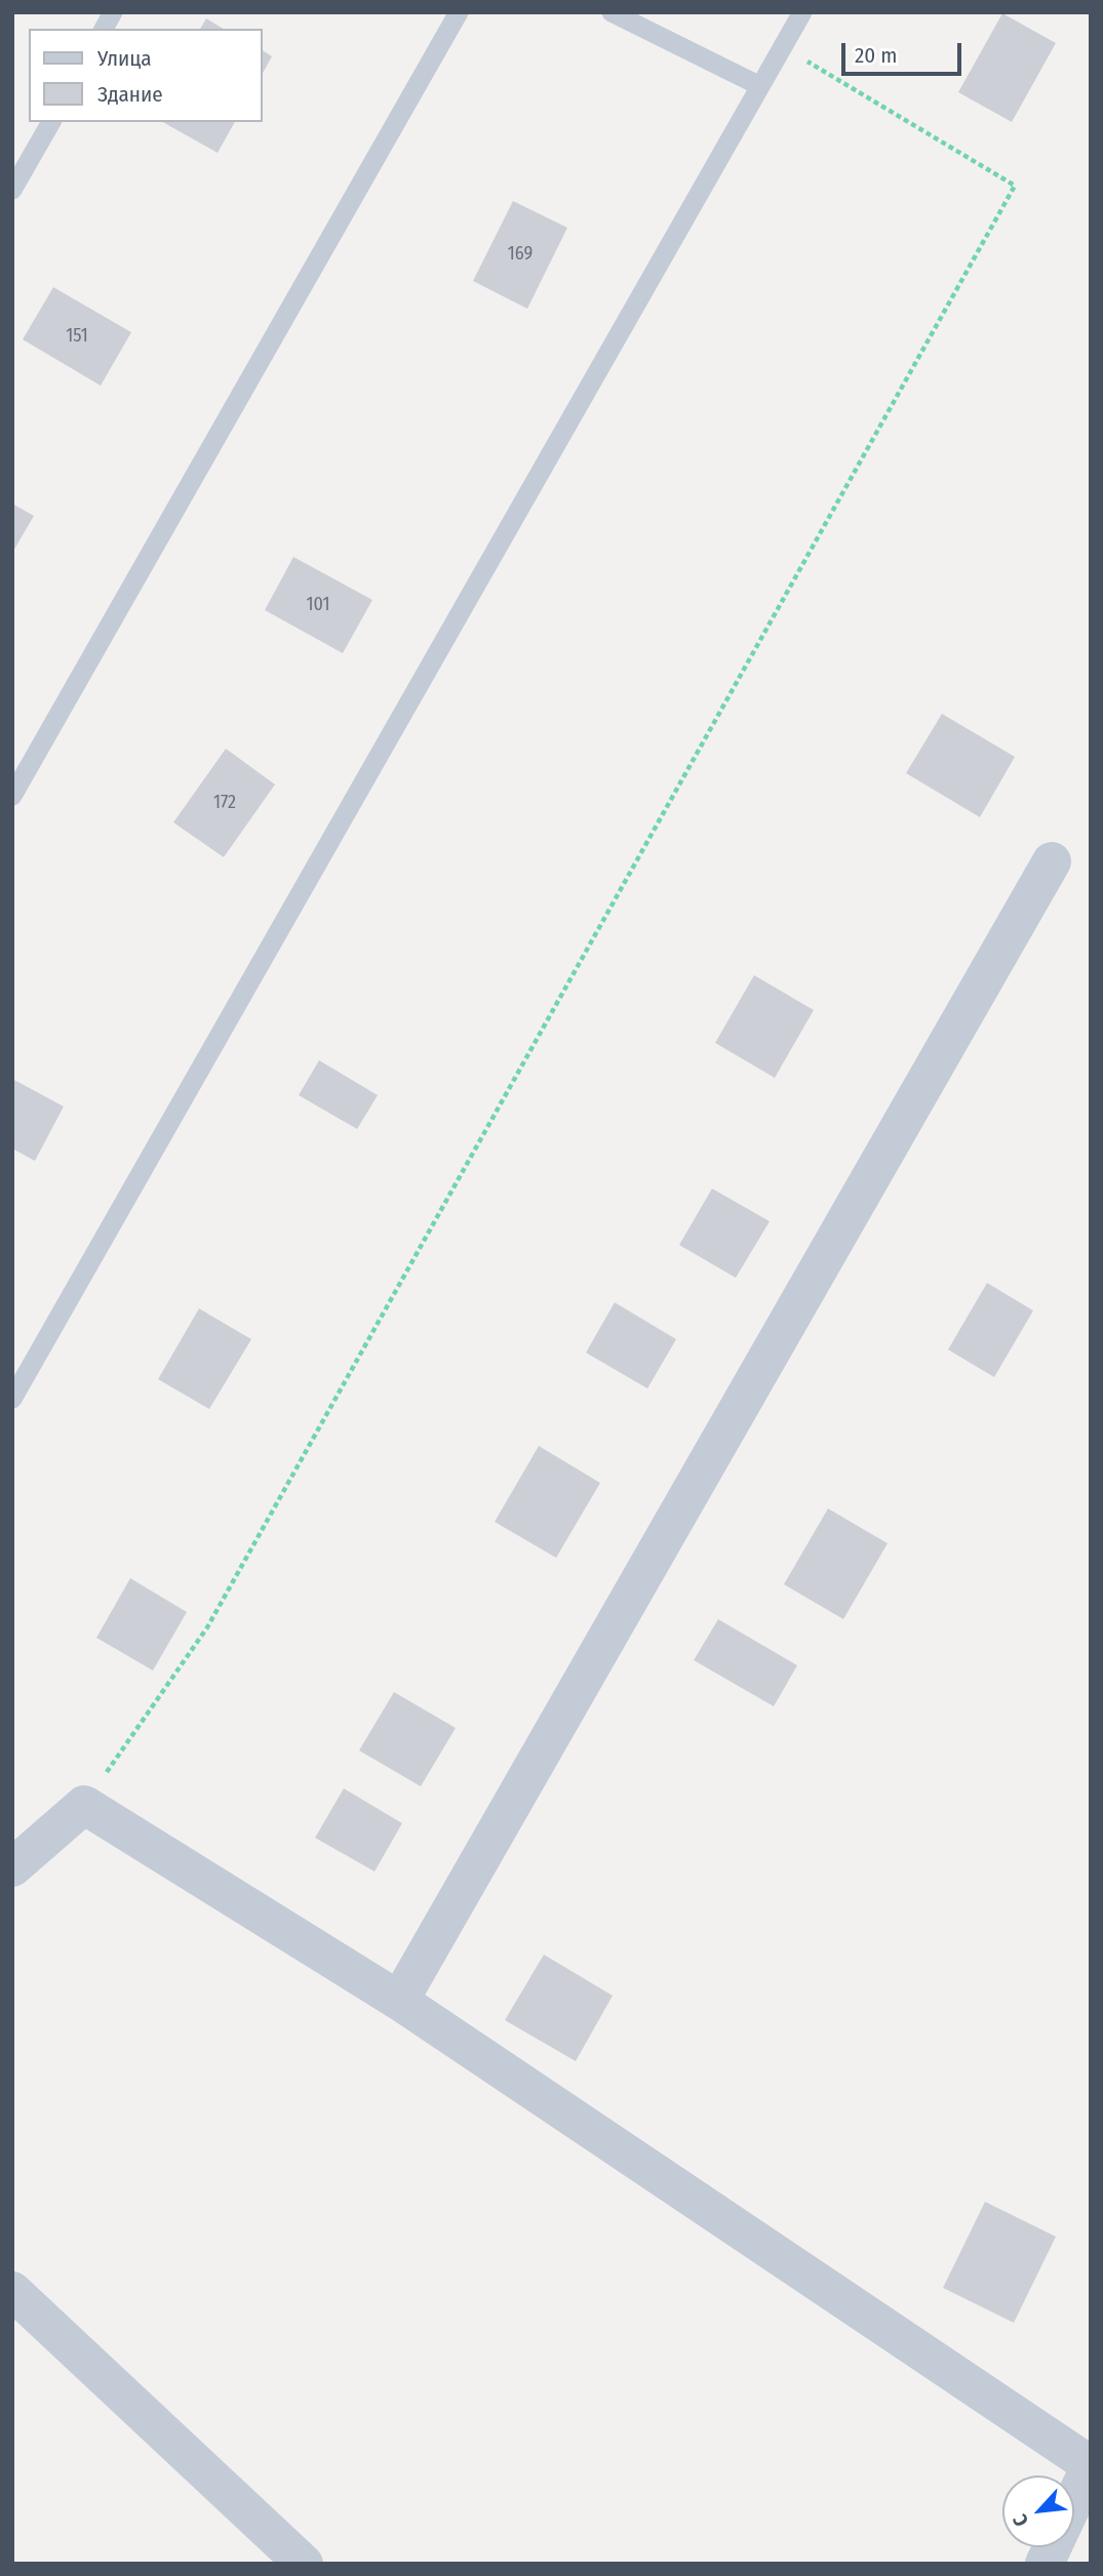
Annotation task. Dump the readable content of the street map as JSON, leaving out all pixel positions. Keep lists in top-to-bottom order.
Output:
{
  "house_numbers": [
    "169",
    "151",
    "101",
    "172"
  ],
  "legend": ["Улица", "Здание"],
  "scale_bar": "20 m",
  "north": "bottom left"
}
